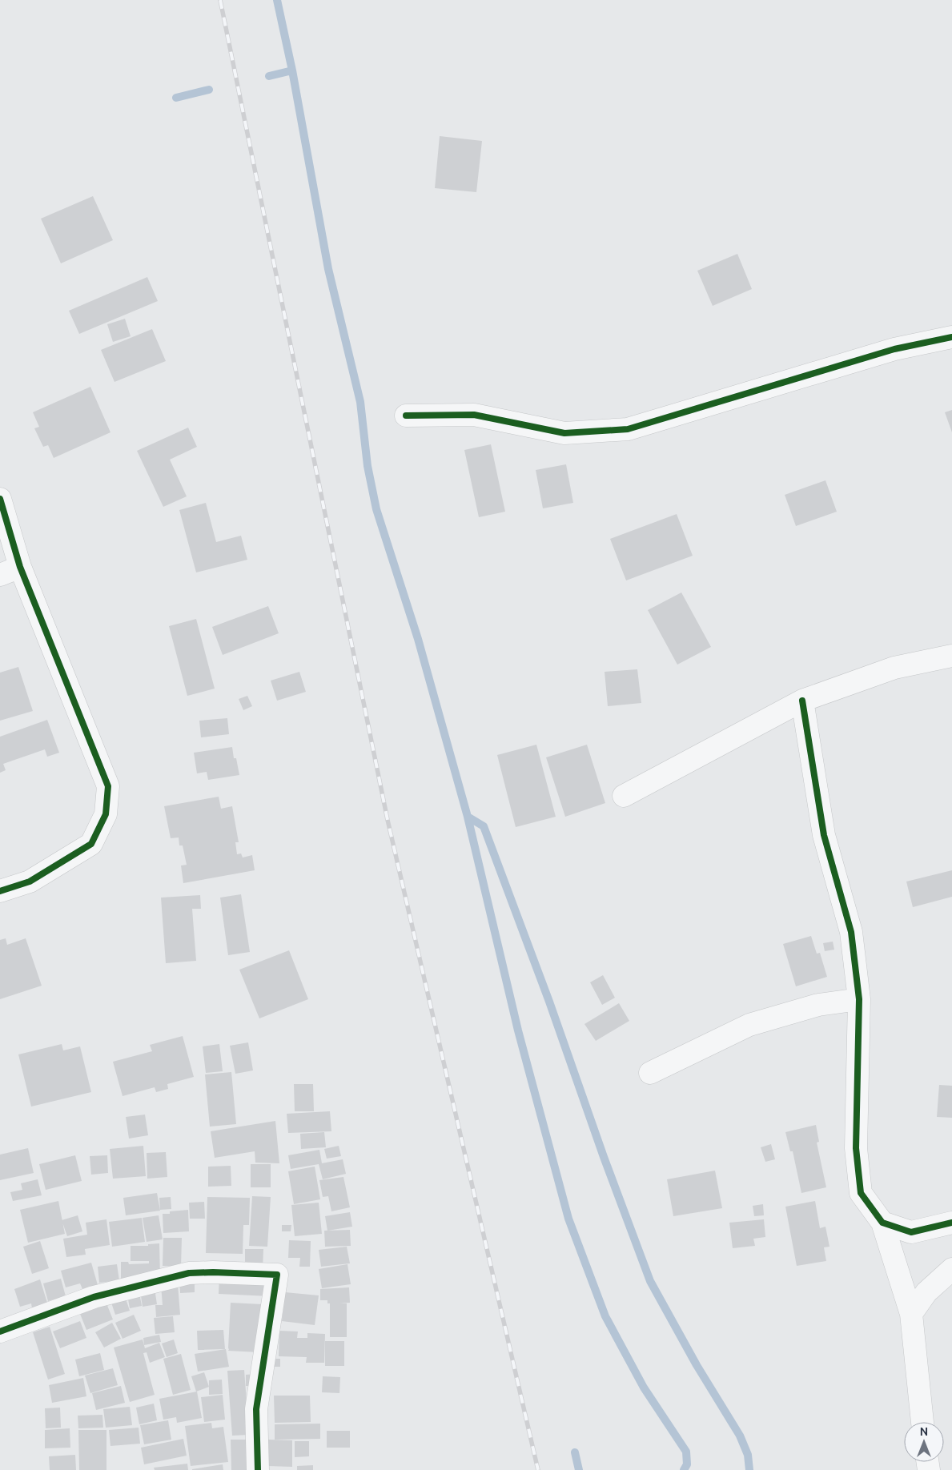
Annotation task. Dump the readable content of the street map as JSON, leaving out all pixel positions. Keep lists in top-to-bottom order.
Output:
{
  "north": "top"
}
